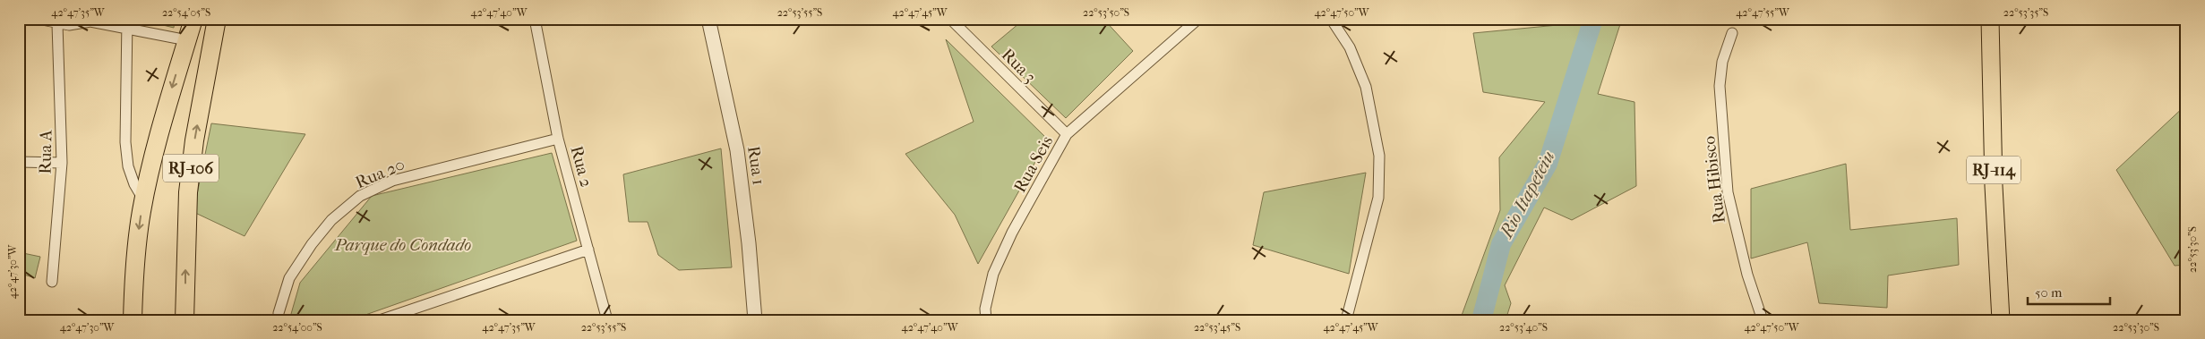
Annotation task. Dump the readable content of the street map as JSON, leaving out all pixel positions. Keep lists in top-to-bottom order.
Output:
{
  "streets": {
    "highway": ["RJ-106"],
    "main road": ["RJ-114"],
    "street": [
      "Rua 3",
      "Rua A",
      "Rua Seis",
      "Rua 1",
      "Rua 2",
      "Rua 20",
      "Rua Hibisco"
    ]
  },
  "crossings": [
    ["Rua 3", "Rua Seis"],
    ["Rua 2", "Rua 20"]
  ],
  "water": ["Rio Itapeteiu"],
  "parks": ["Parque do Condado"],
  "scale_bar": "50 m",
  "coordinates": [
    "42°47'35\"W",
    "22°54'05\"S",
    "42°47'40\"W",
    "22°53'55\"S",
    "42°47'45\"W",
    "22°53'50\"S",
    "42°47'50\"W",
    "42°47'55\"W",
    "22°53'35\"S",
    "22°53'30\"S",
    "42°47'30\"W",
    "22°54'00\"S",
    "22°53'45\"S",
    "22°53'40\"S"
  ]
}
